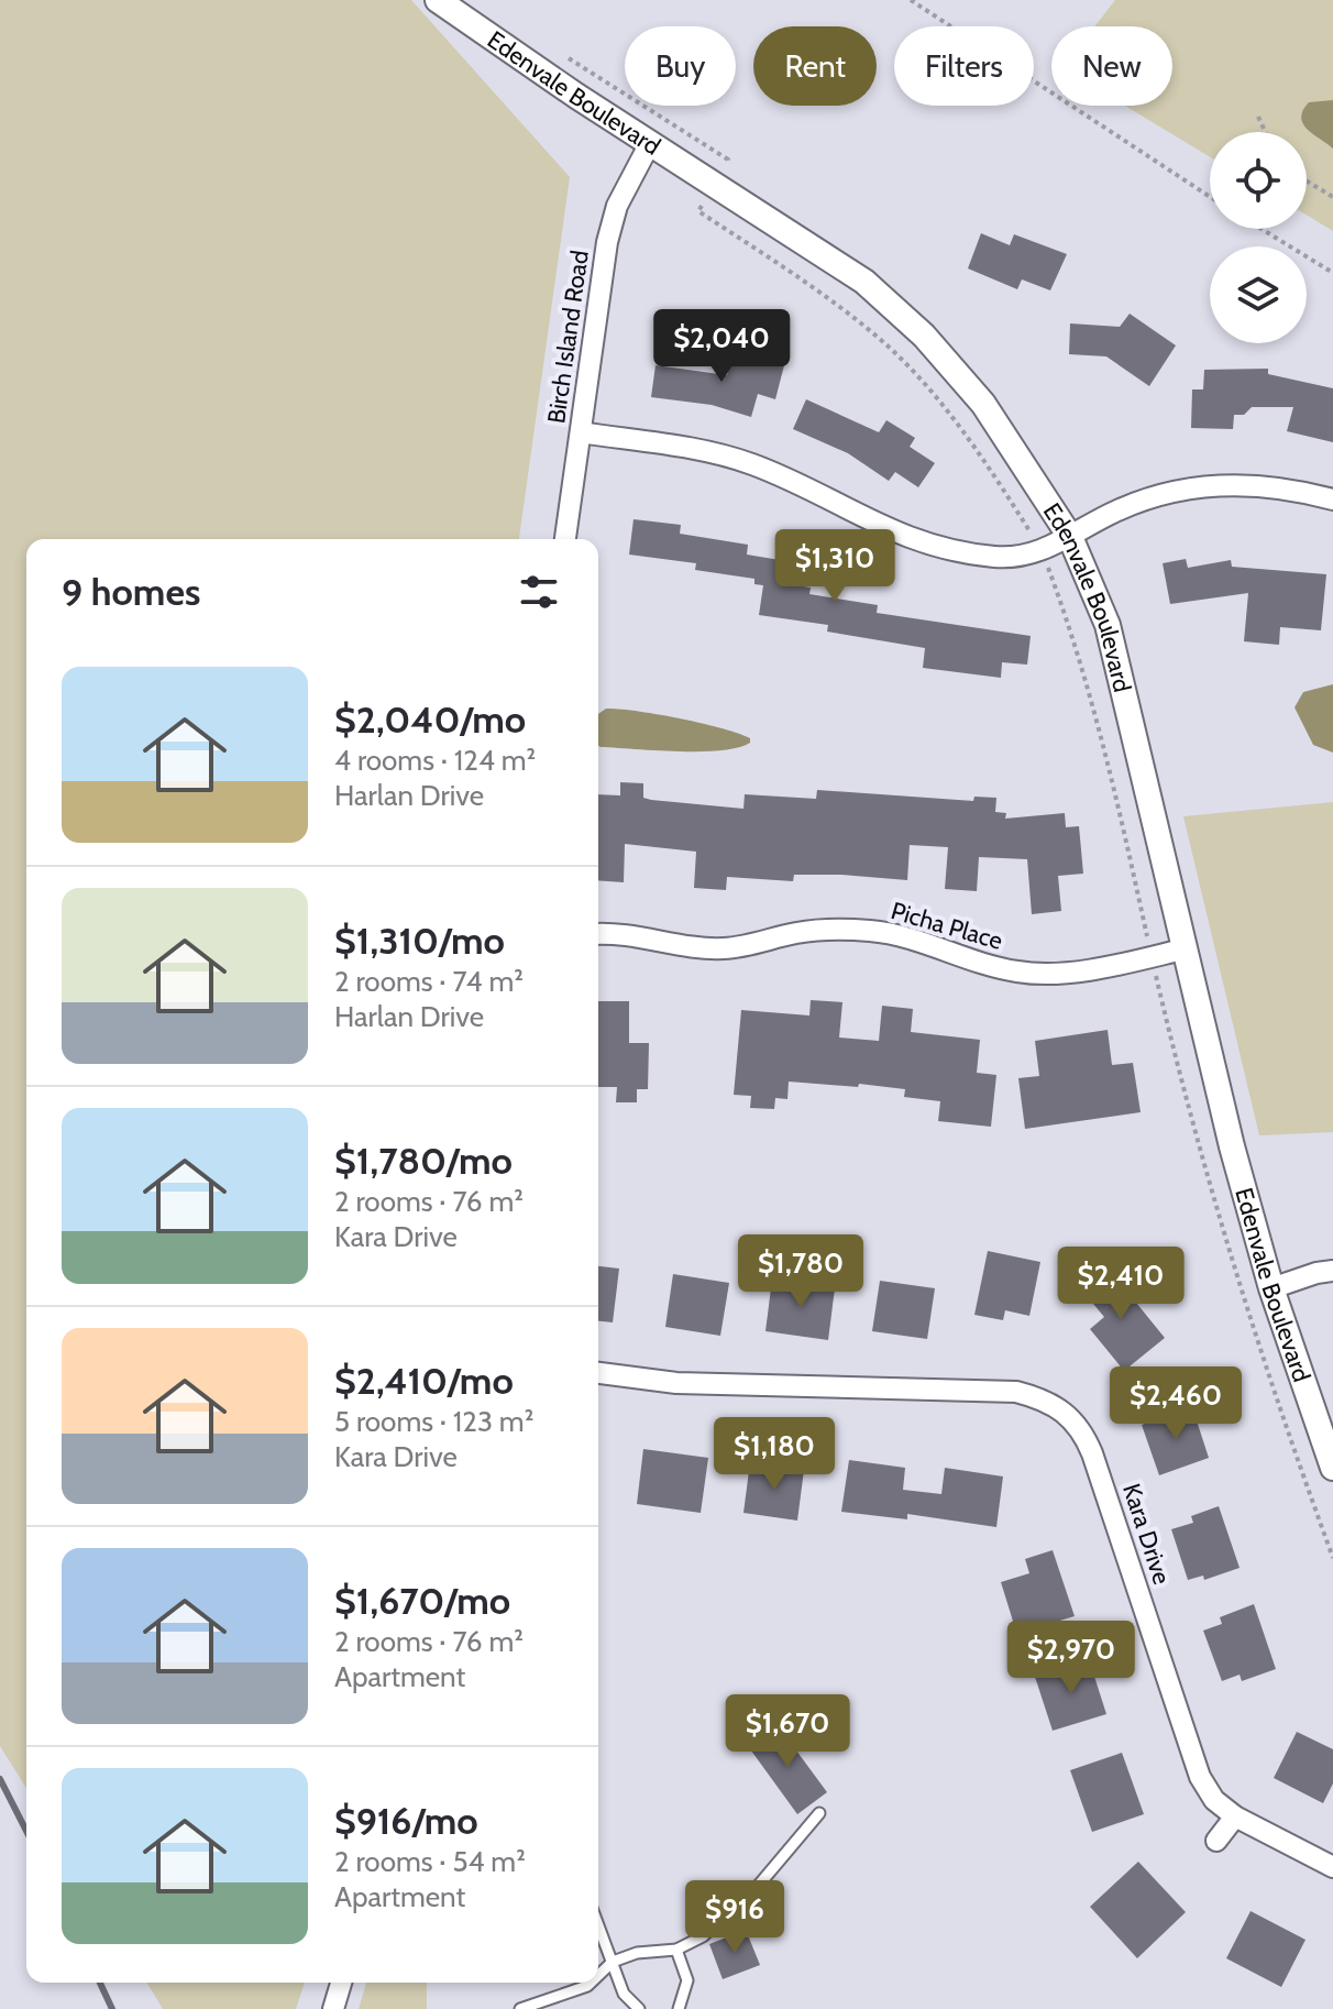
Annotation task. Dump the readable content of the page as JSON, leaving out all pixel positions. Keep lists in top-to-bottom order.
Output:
{
  "streets": {
    "street": [
      "Edenvale Boulevard",
      "Birch Island Road",
      "Picha Place",
      "Kara Drive"
    ]
  },
  "crossings": [
    ["Edenvale Boulevard", "Birch Island Road"],
    ["Edenvale Boulevard", "Picha Place"]
  ],
  "page": {
    "chip": [
      "Buy",
      "Rent",
      "Filters",
      "New"
    ],
    "price": [
      "$2,040",
      "$1,310",
      "$1,780",
      "$2,410",
      "$2,460",
      "$1,180",
      "$2,970",
      "$1,670",
      "$916"
    ],
    "heading": "9 homes",
    "list": [
      {
        "name": "$2,040/mo",
        "note": "4 rooms · 124 m² · Harlan Drive"
      },
      {
        "name": "$1,310/mo",
        "note": "2 rooms · 74 m² · Harlan Drive"
      },
      {
        "name": "$1,780/mo",
        "note": "2 rooms · 76 m² · Kara Drive"
      },
      {
        "name": "$2,410/mo",
        "note": "5 rooms · 123 m² · Kara Drive"
      },
      {
        "name": "$1,670/mo",
        "note": "2 rooms · 76 m² · Apartment"
      },
      {
        "name": "$916/mo",
        "note": "2 rooms · 54 m² · Apartment"
      }
    ]
  }
}
